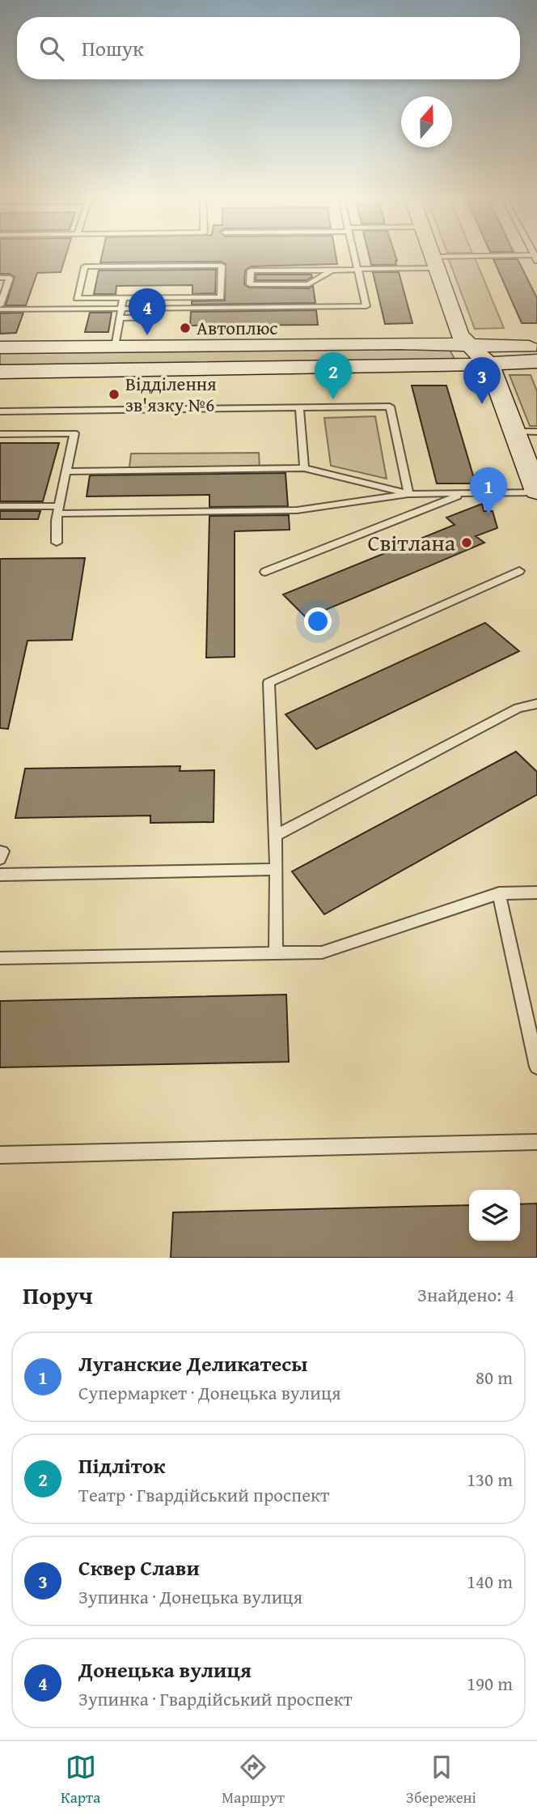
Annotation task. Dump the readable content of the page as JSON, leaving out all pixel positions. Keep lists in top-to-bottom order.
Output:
{
  "places": ["Автоплюс", "Відділення зв'язку №6", "Світлана"],
  "north": "top",
  "page": {
    "search": "Пошук",
    "pins": [
      "4",
      "2",
      "3",
      "1"
    ],
    "heading": ["Поруч", "Знайдено: 4"],
    "list": [
      {
        "mark": "1",
        "name": "Луганские Деликатесы",
        "note": "Супермаркет · Донецька вулиця",
        "value": "80 m"
      },
      {
        "mark": "2",
        "name": "Підліток",
        "note": "Театр · Гвардійський проспект",
        "value": "130 m"
      },
      {
        "mark": "3",
        "name": "Сквер Слави",
        "note": "Зупинка · Донецька вулиця",
        "value": "140 m"
      },
      {
        "mark": "4",
        "name": "Донецька вулиця",
        "note": "Зупинка · Гвардійський проспект",
        "value": "190 m"
      }
    ],
    "nav": ["Карта", "Маршрут", "Збережені"]
  }
}
